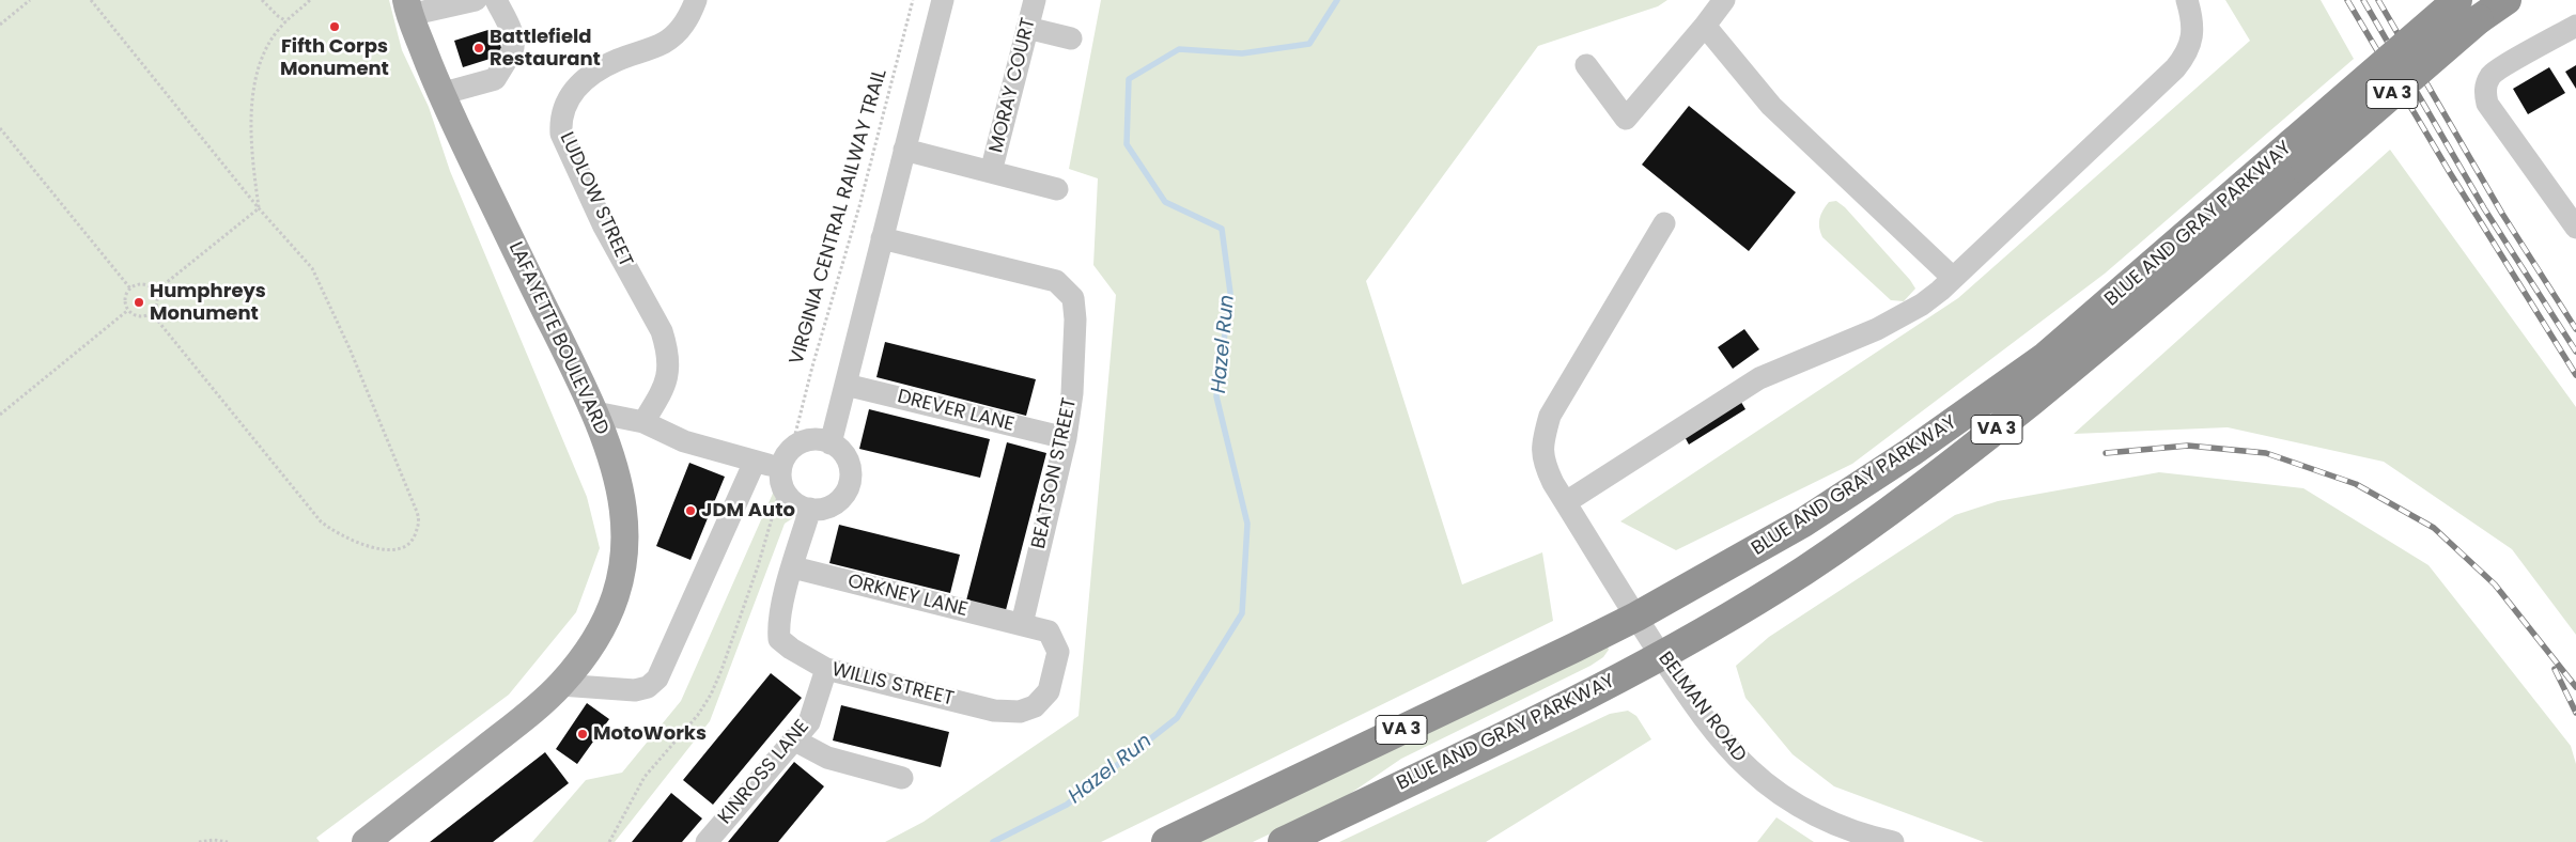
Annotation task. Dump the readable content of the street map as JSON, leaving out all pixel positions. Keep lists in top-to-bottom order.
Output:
{
  "streets": {
    "highway": ["VA 3", "BLUE AND GRAY PARKWAY"],
    "main road": ["LAFAYETTE BOULEVARD"],
    "street": [
      "MORAY COURT",
      "LUDLOW STREET",
      "DREVER LANE",
      "BEATSON STREET",
      "ORKNEY LANE",
      "WILLIS STREET",
      "BELMAN ROAD",
      "KINROSS LANE"
    ],
    "path": ["VIRGINIA CENTRAL RAILWAY TRAIL"]
  },
  "crossings": [
    ["BLUE AND GRAY PARKWAY", "BELMAN ROAD"],
    ["DREVER LANE", "BEATSON STREET"],
    ["BEATSON STREET", "ORKNEY LANE"],
    ["BEATSON STREET", "WILLIS STREET"],
    ["ORKNEY LANE", "WILLIS STREET"],
    ["WILLIS STREET", "KINROSS LANE"]
  ],
  "water": ["Hazel Run"],
  "places": [
    "Fifth Corps Monument",
    "Battlefield Restaurant",
    "Humphreys Monument",
    "JDM Auto",
    "MotoWorks"
  ]
}
